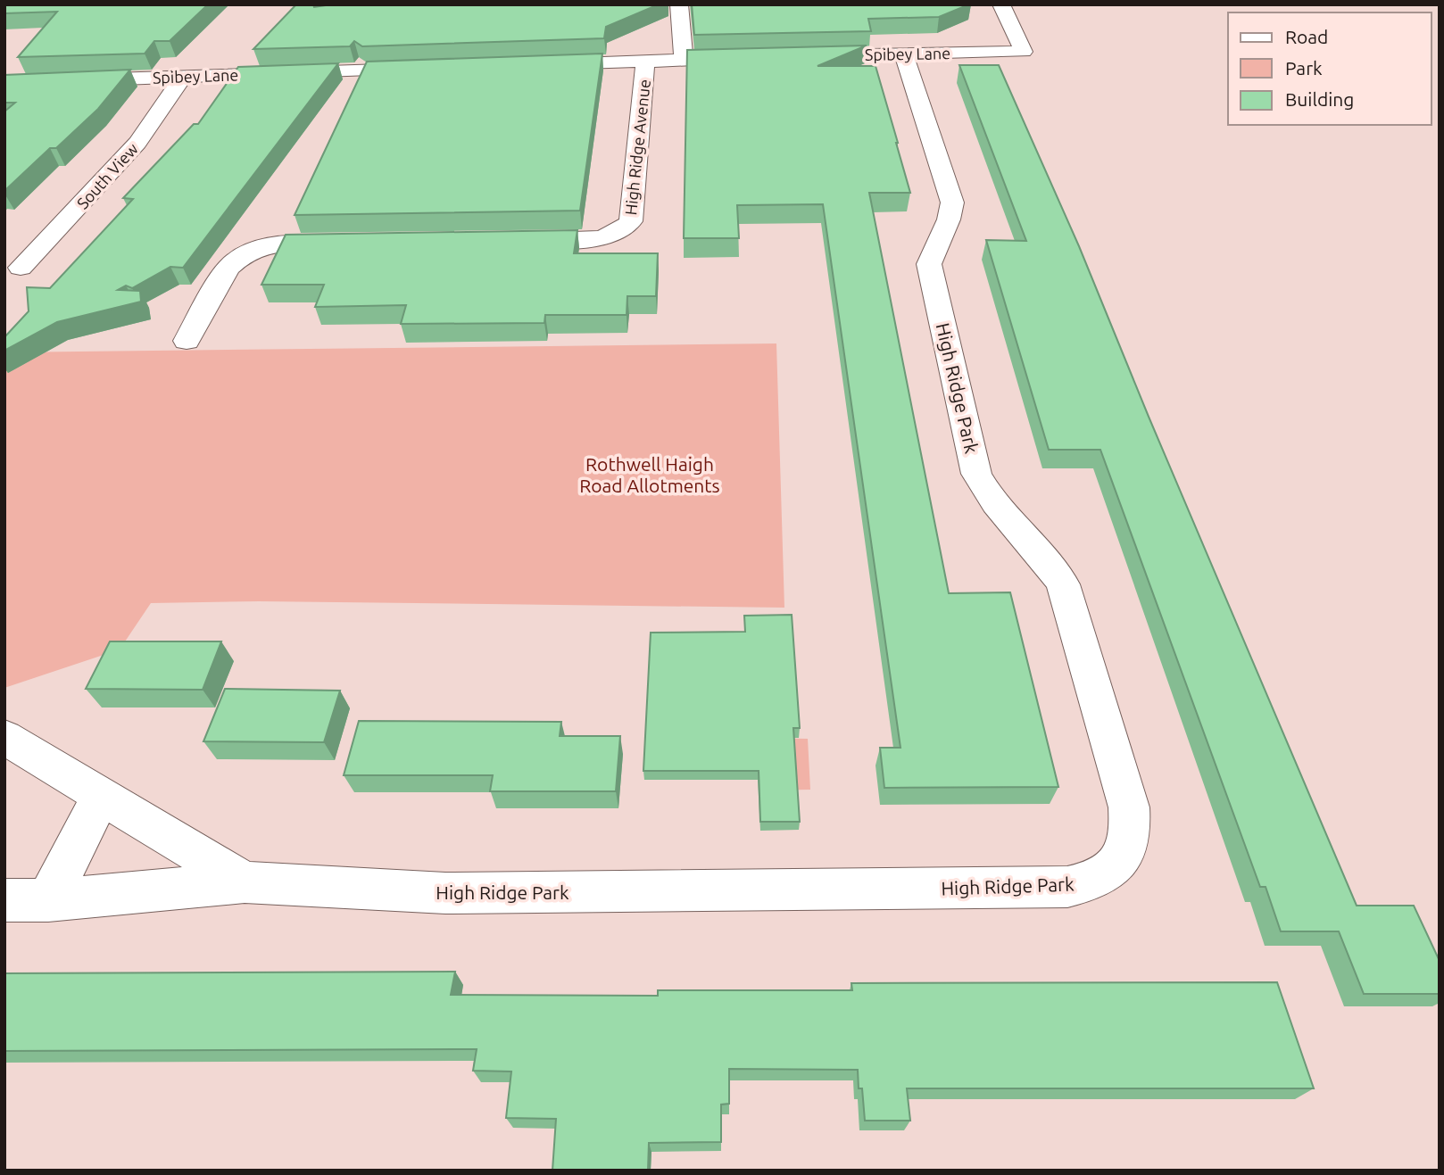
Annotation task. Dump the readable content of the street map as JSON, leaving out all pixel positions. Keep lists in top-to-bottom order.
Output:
{
  "streets": {
    "street": [
      "Spibey Lane",
      "High Ridge Avenue",
      "South View",
      "High Ridge Park"
    ]
  },
  "crossings": [
    ["Spibey Lane", "South View"],
    ["Spibey Lane", "High Ridge Park"]
  ],
  "parks": ["Rothwell Haigh Road Allotments"],
  "legend": ["Road", "Park", "Building"]
}
